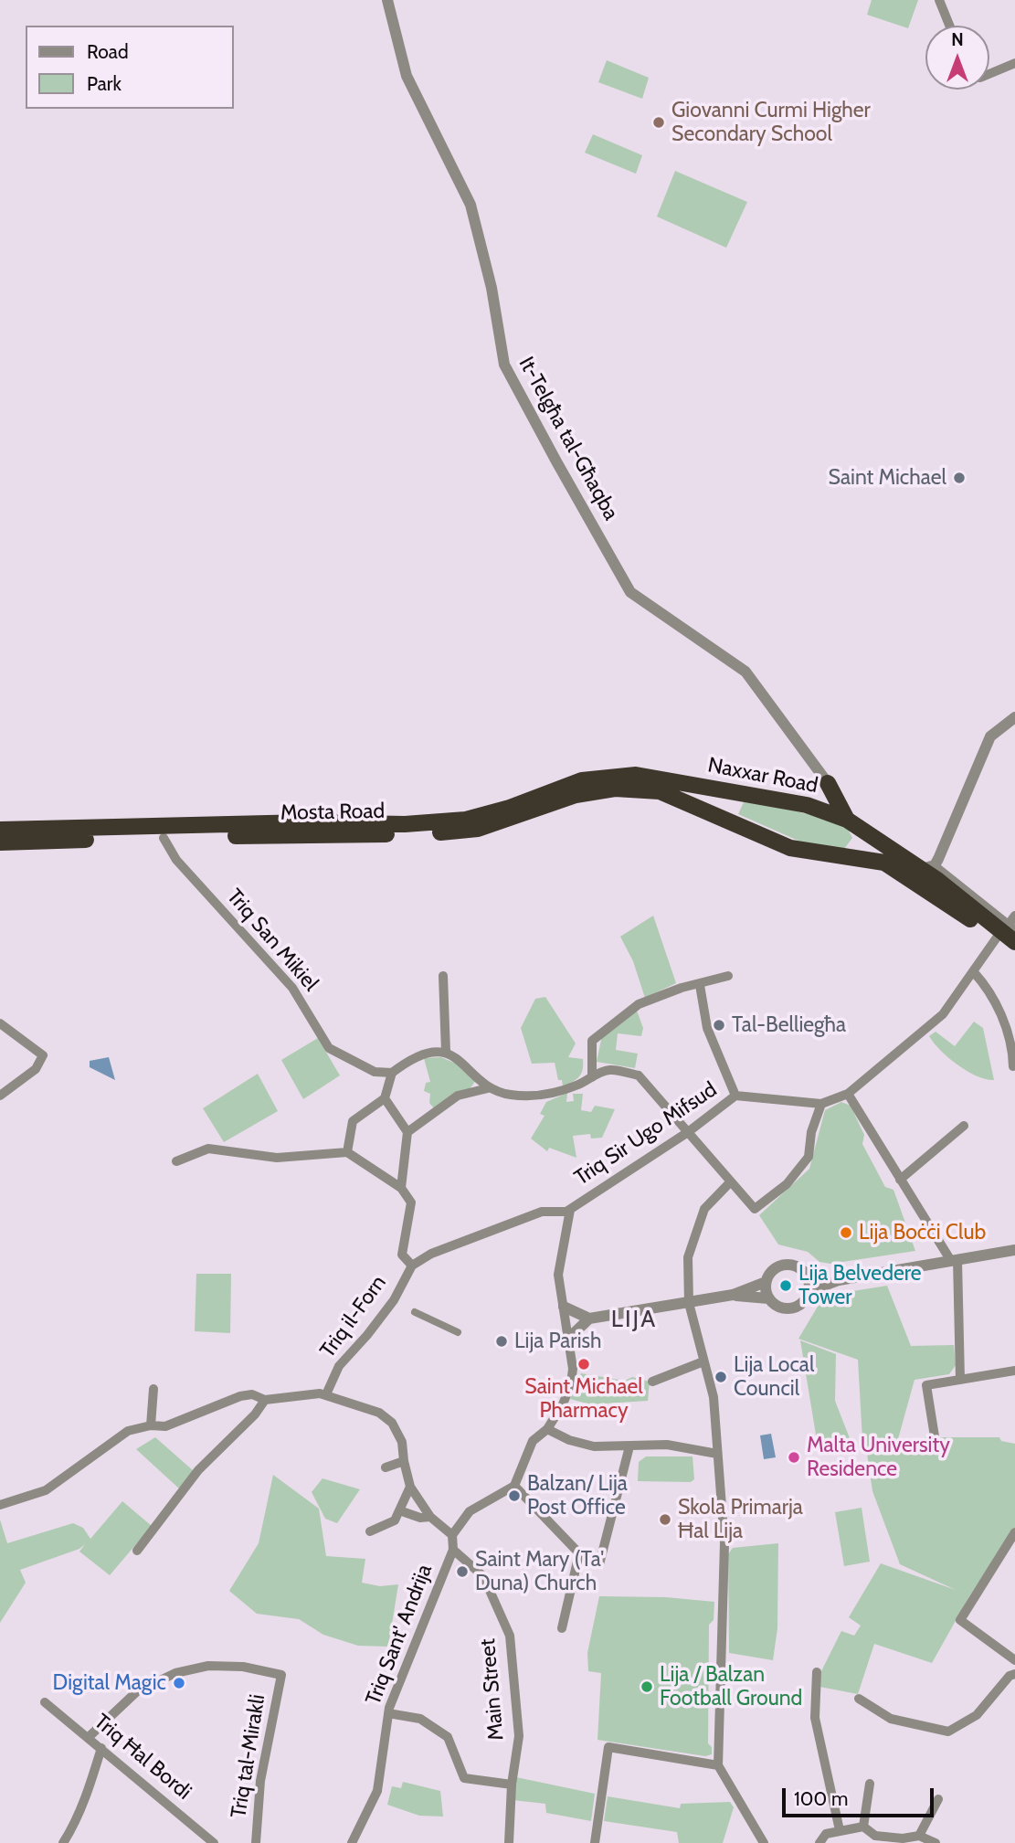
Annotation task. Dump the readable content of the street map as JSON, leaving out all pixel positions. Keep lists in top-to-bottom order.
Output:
{
  "streets": {
    "highway": ["Naxxar Road", "Mosta Road"],
    "street": [
      "It-Telgħa tal-Għaqba",
      "Triq San Mikiel",
      "Triq Sir Ugo Mifsud",
      "Triq il-Forn",
      "Triq Sant' Andrija",
      "Main Street",
      "Triq tal-Mirakli",
      "Triq Ħal Bordi"
    ]
  },
  "crossings": [
    ["Naxxar Road", "Mosta Road"],
    ["Naxxar Road", "Triq Sir Ugo Mifsud"],
    ["Mosta Road", "Triq San Mikiel"],
    ["Triq Sir Ugo Mifsud", "Triq il-Forn"],
    ["Triq Sant' Andrija", "Main Street"],
    ["Triq tal-Mirakli", "Triq Ħal Bordi"]
  ],
  "districts": ["LIJA"],
  "places": [
    "Giovanni Curmi Higher Secondary School",
    "Saint Michael",
    "Tal-Belliegħa",
    "Lija Boċċi Club",
    "Lija Belvedere Tower",
    "Lija Parish",
    "Saint Michael Pharmacy",
    "Lija Local Council",
    "Malta University Residence",
    "Balzan/ Lija Post Office",
    "Skola Primarja Ħal Lija",
    "Saint Mary (Ta' Duna) Church",
    "Digital Magic",
    "Lija / Balzan Football Ground"
  ],
  "legend": ["Road", "Park"],
  "scale_bar": "100 m",
  "north": "top"
}
